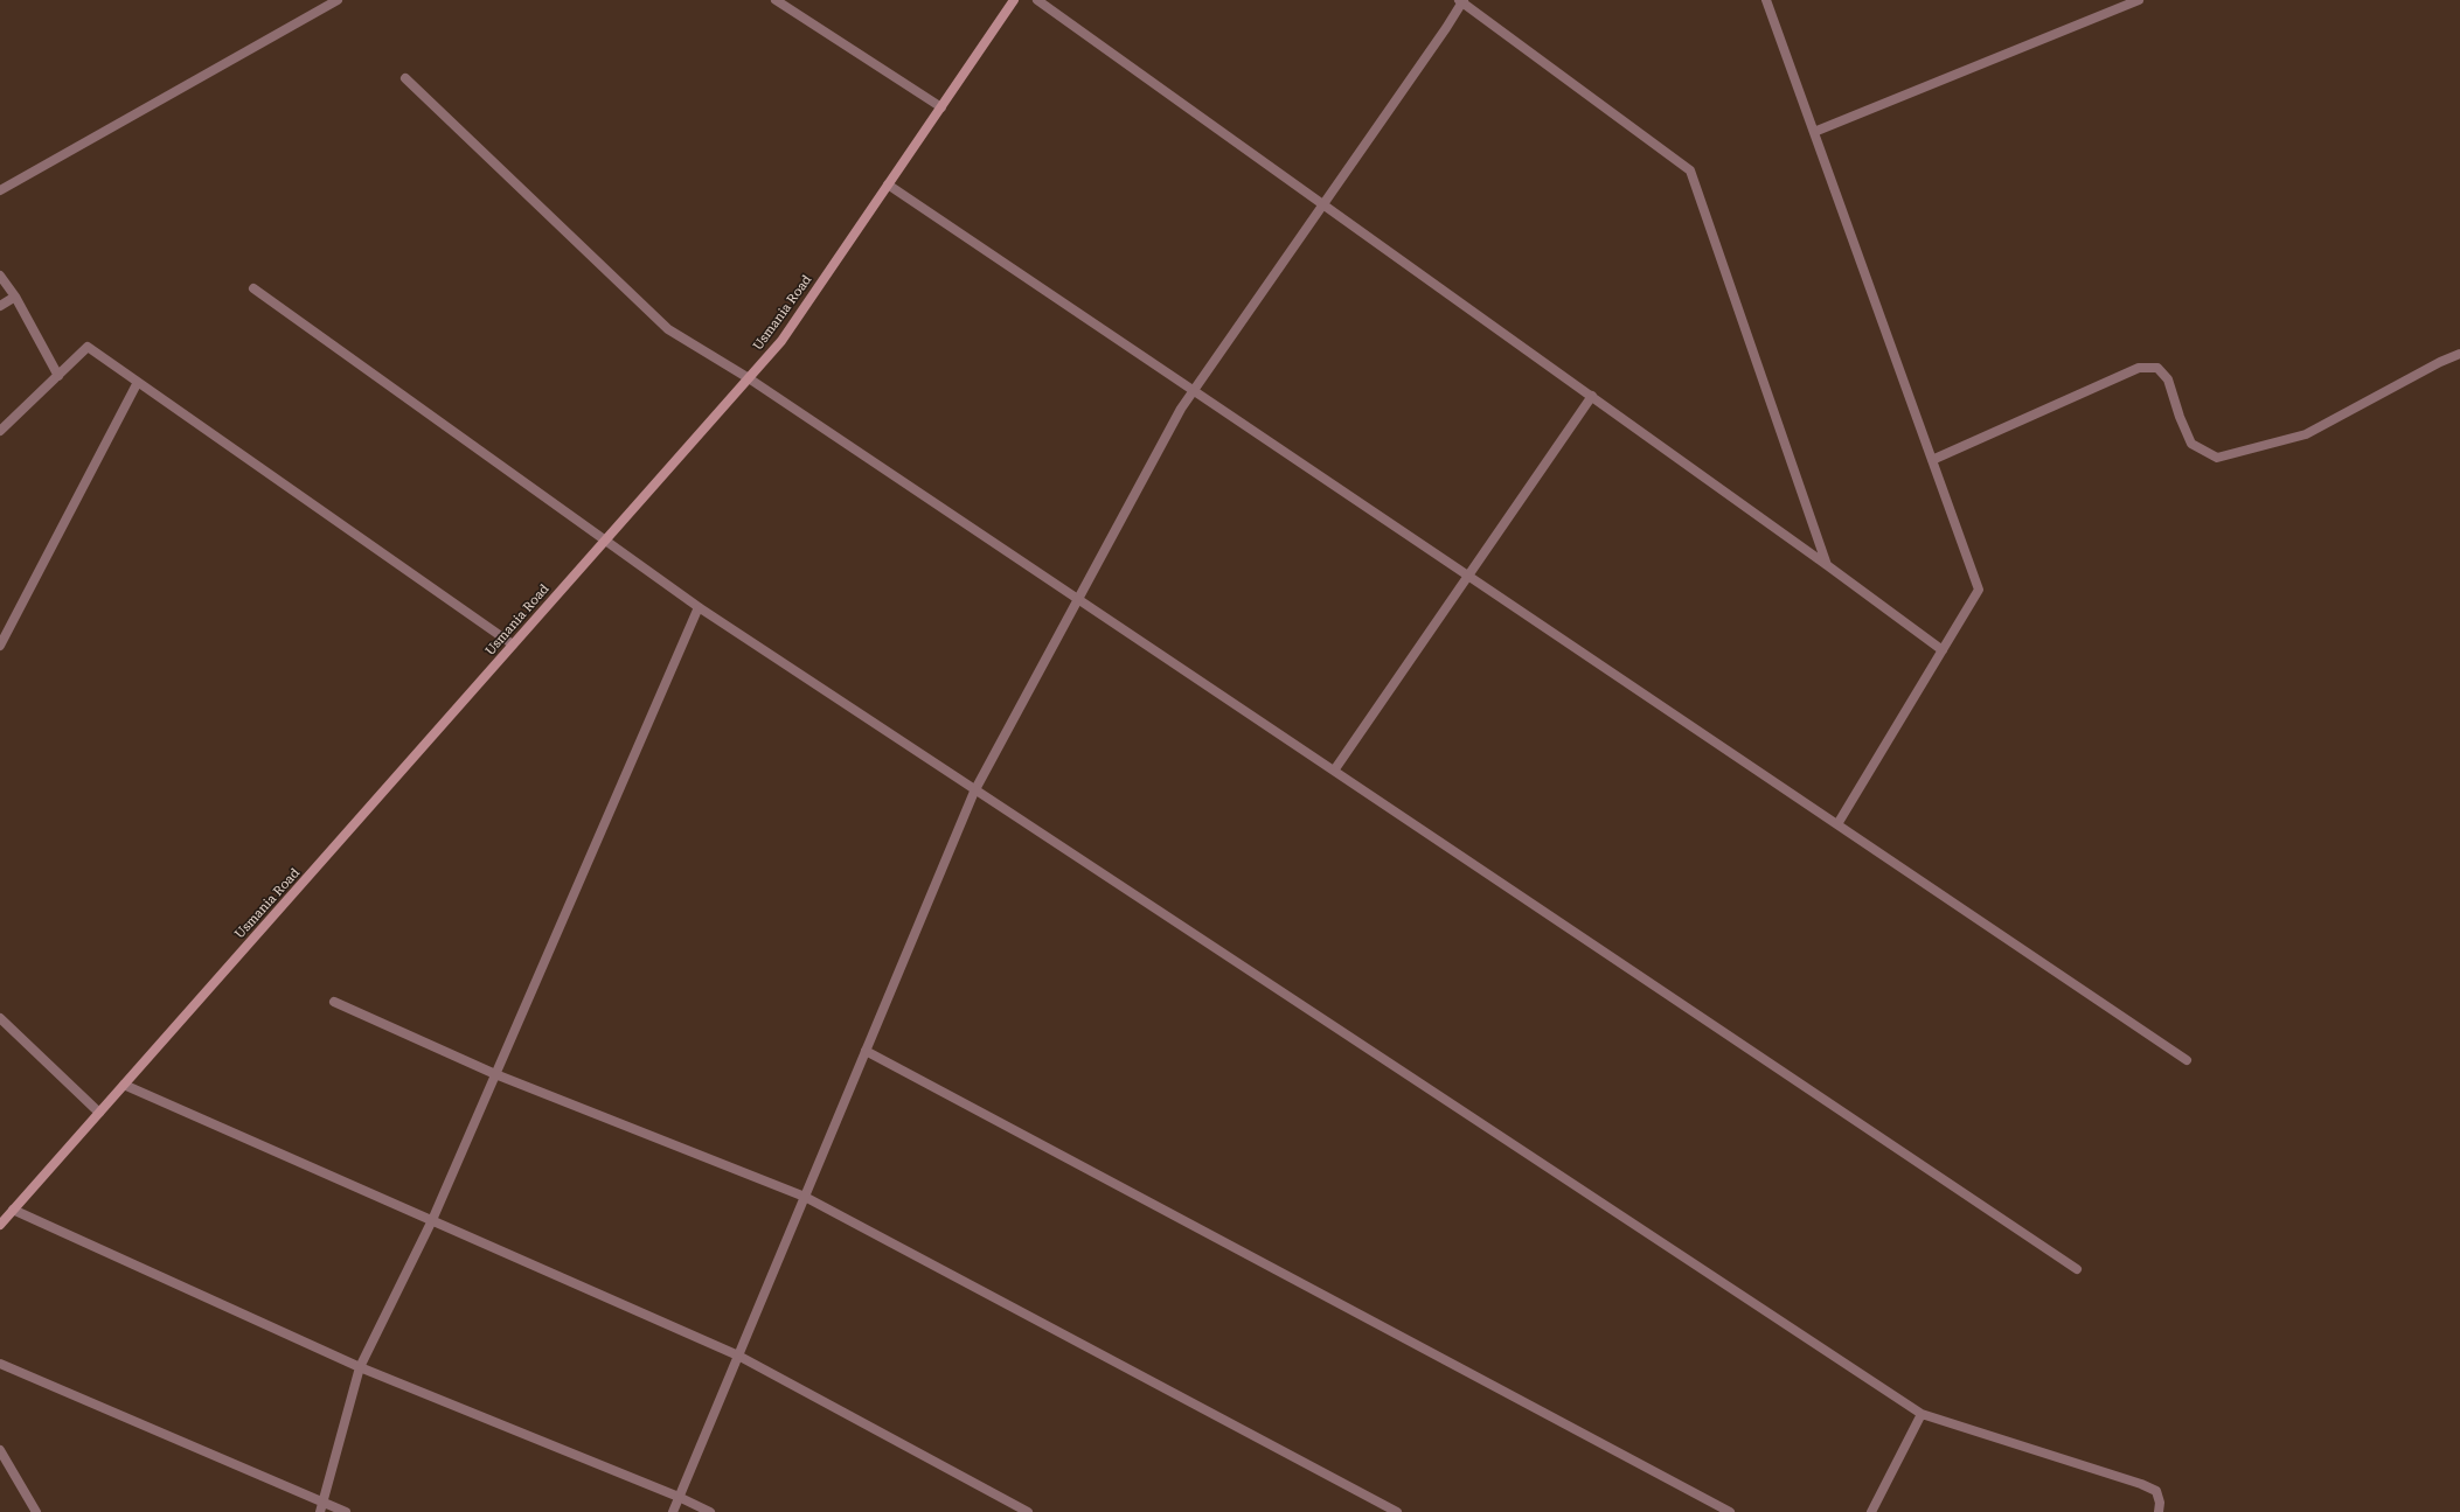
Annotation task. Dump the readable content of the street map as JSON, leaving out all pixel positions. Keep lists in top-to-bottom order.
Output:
{
  "streets": {
    "main road": ["Usmania Road"]
  }
}
